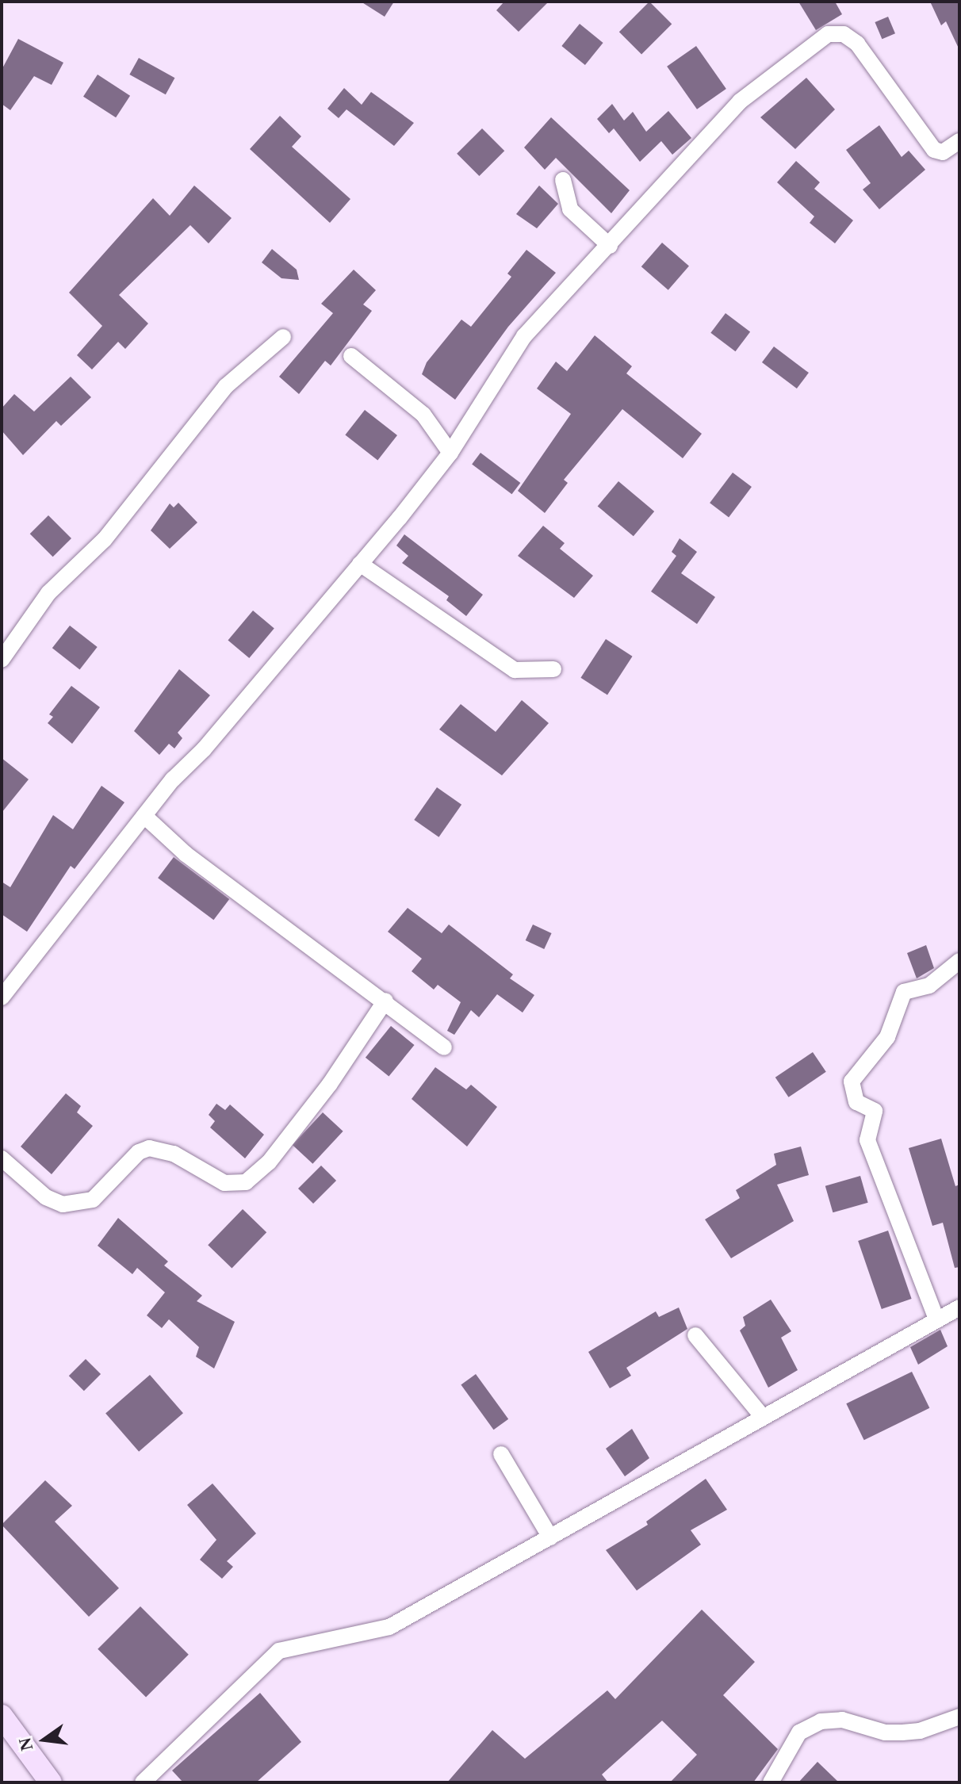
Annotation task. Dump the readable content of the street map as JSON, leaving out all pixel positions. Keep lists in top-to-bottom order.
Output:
{
  "north": "left"
}
